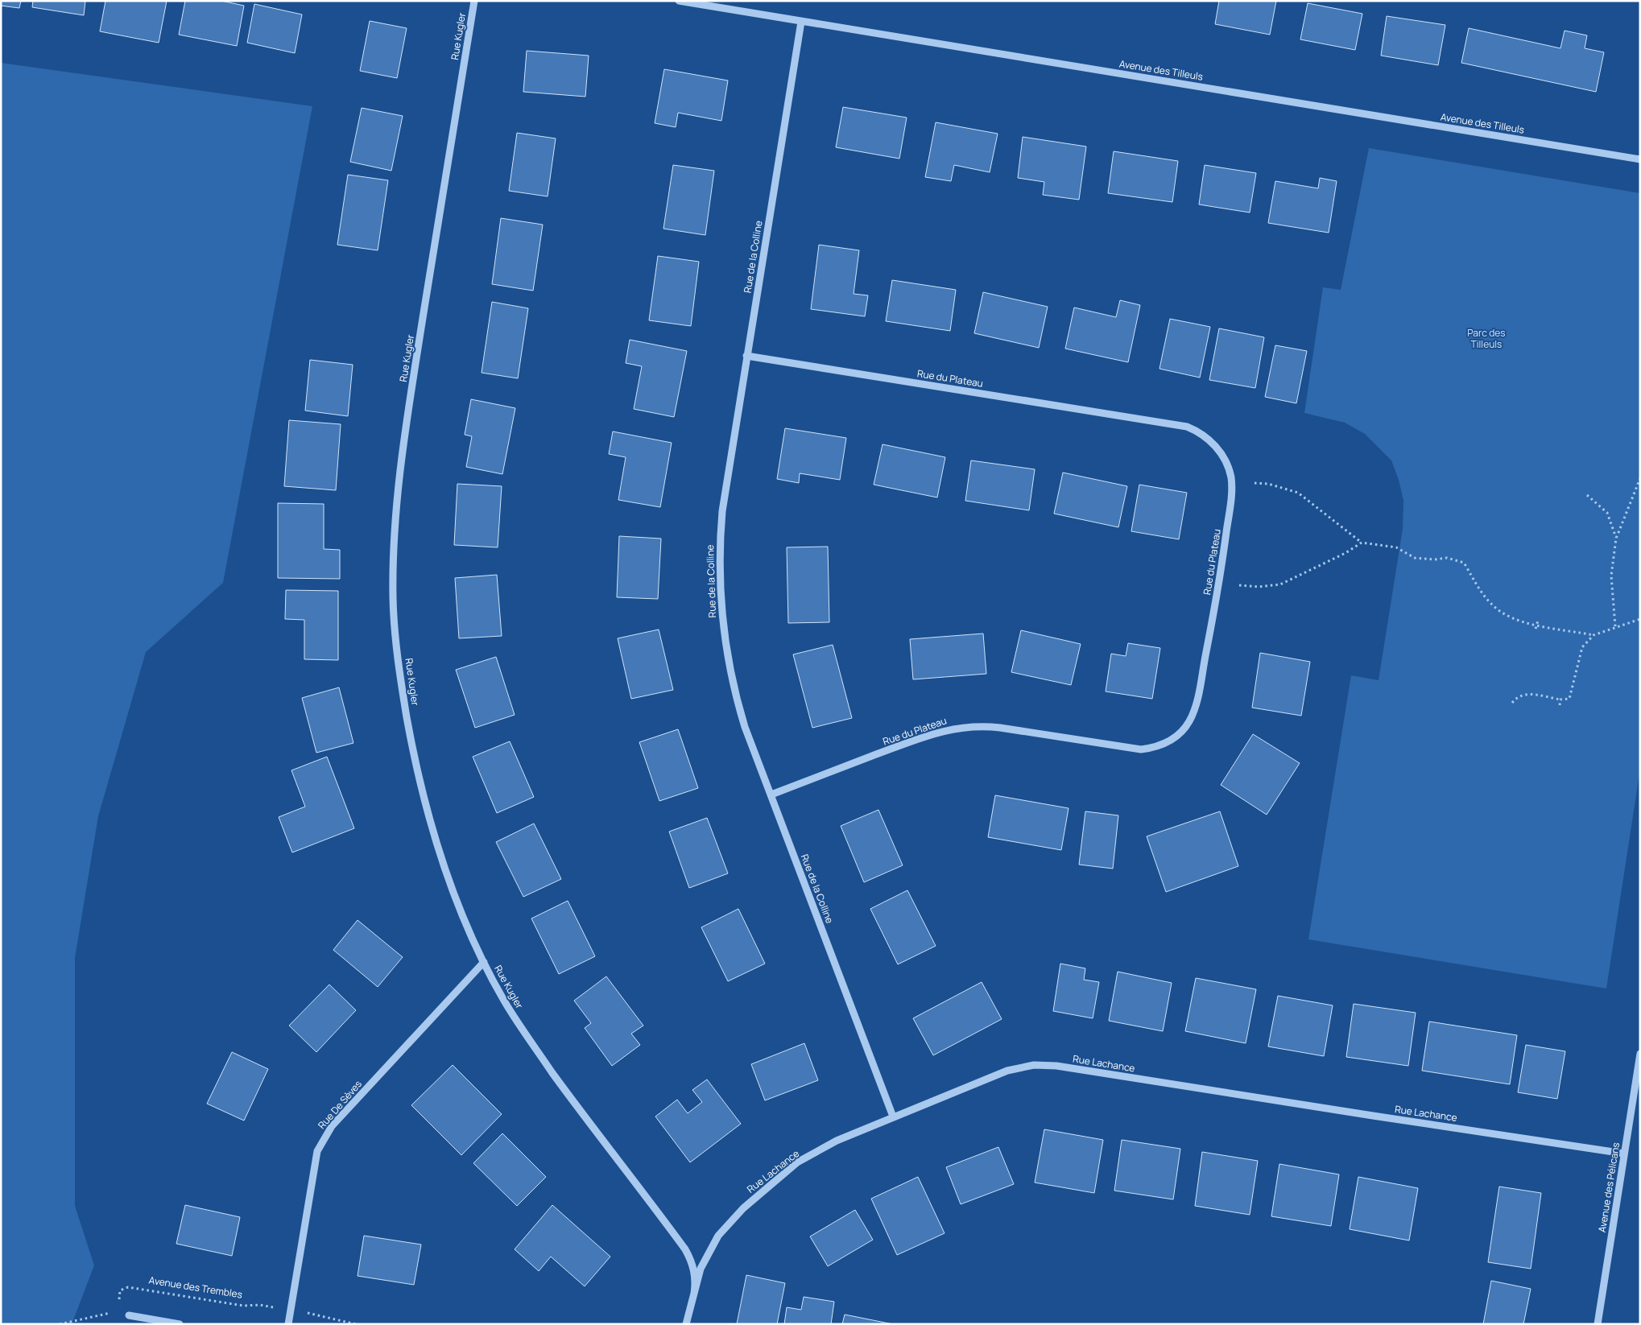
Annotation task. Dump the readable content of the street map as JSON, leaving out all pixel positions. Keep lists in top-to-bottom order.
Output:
{
  "streets": {
    "street": [
      "Rue Kugler",
      "Avenue des Tilleuls",
      "Rue de la Colline",
      "Rue du Plateau",
      "Rue Lachance",
      "Rue De Sèves",
      "Avenue des Pélicans"
    ],
    "path": ["Avenue des Trembles"]
  },
  "crossings": [
    ["Rue Kugler", "Rue Lachance"],
    ["Rue Kugler", "Rue De Sèves"],
    ["Avenue des Tilleuls", "Rue de la Colline"],
    ["Rue de la Colline", "Rue du Plateau"],
    ["Rue de la Colline", "Rue Lachance"],
    ["Rue Lachance", "Avenue des Pélicans"]
  ],
  "parks": ["Parc des Tilleuls"]
}
